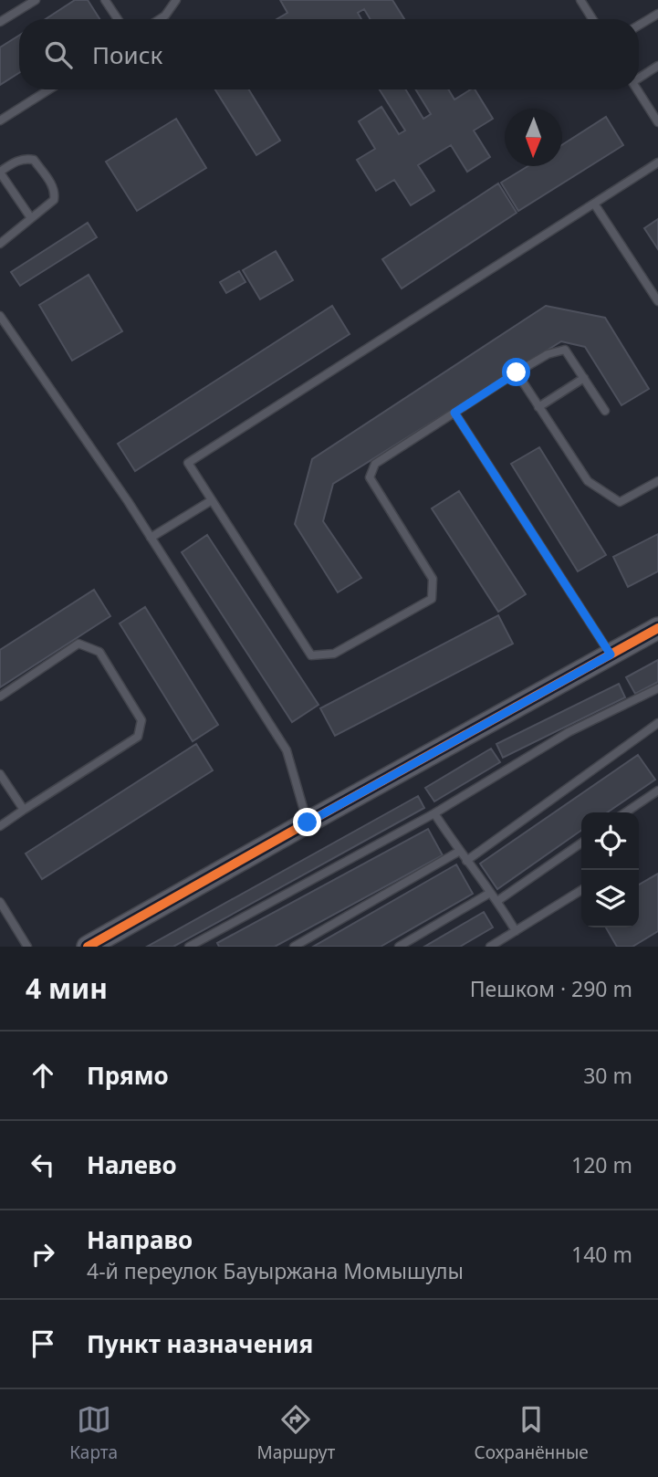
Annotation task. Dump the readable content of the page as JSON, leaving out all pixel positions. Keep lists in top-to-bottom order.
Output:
{
  "north": "bottom",
  "page": {
    "search": "Поиск",
    "heading": ["4 мин", "Пешком · 290 m"],
    "list": [
      ["Прямо", "30 m"],
      ["Налево", "120 m"],
      ["Направо", "4-й переулок Бауыржана Момышулы", "140 m"],
      "Пункт назначения"
    ],
    "nav": ["Карта", "Маршрут", "Сохранённые"]
  }
}
